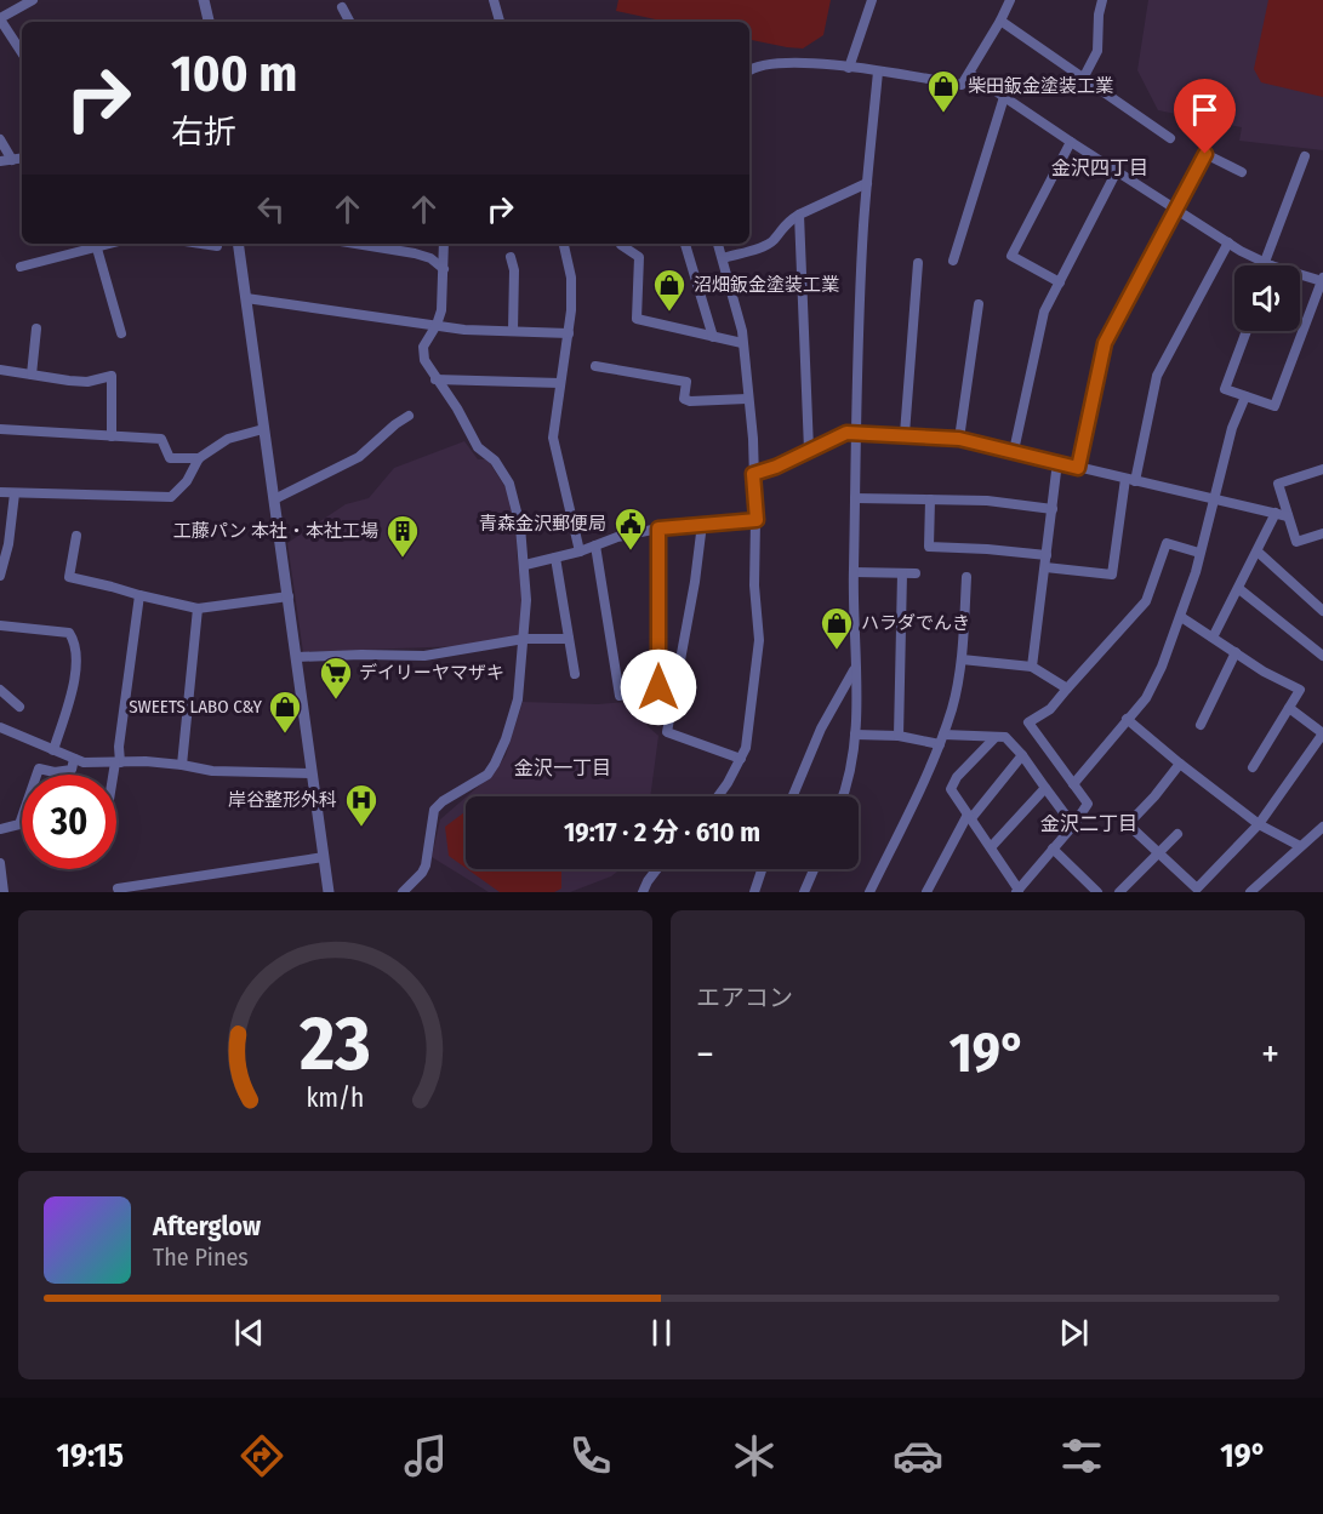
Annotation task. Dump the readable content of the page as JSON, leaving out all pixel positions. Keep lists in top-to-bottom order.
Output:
{
  "districts": ["金沢四丁目", "金沢一丁目", "金沢二丁目"],
  "places": {
    "shop": [
      "柴田鈑金塗装工業",
      "沼畑鈑金塗装工業",
      "ハラダでんき",
      "SWEETS LABO C&Y"
    ],
    "public building": ["青森金沢郵便局"],
    "building": ["工藤パン 本社・本社工場"],
    "supermarket": ["デイリーヤマザキ"],
    "hospital": ["岸谷整形外科"]
  },
  "page": {
    "turn": ["100 m", "右折"],
    "limit": "30",
    "trip": "19:17 · 2 分 · 610 m",
    "tile": "エアコン",
    "heat": ["−", "19°", "+"],
    "song": ["Afterglow", "The Pines"],
    "tabs": ["19:15", "19°"],
    "gauge": ["23", "km/h"]
  }
}
